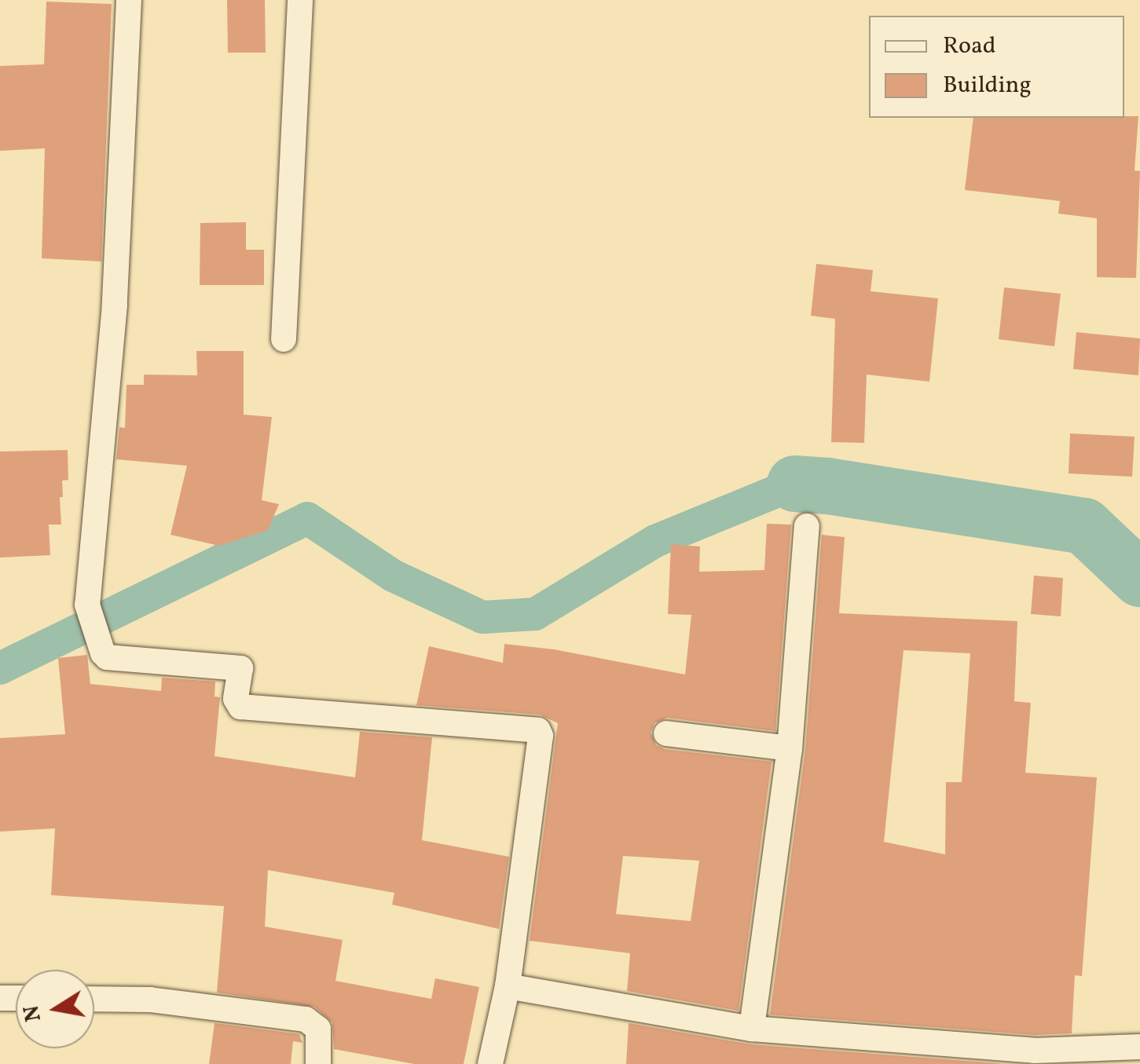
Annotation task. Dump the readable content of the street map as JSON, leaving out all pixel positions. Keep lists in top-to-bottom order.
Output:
{
  "legend": ["Road", "Building"],
  "north": "left"
}
